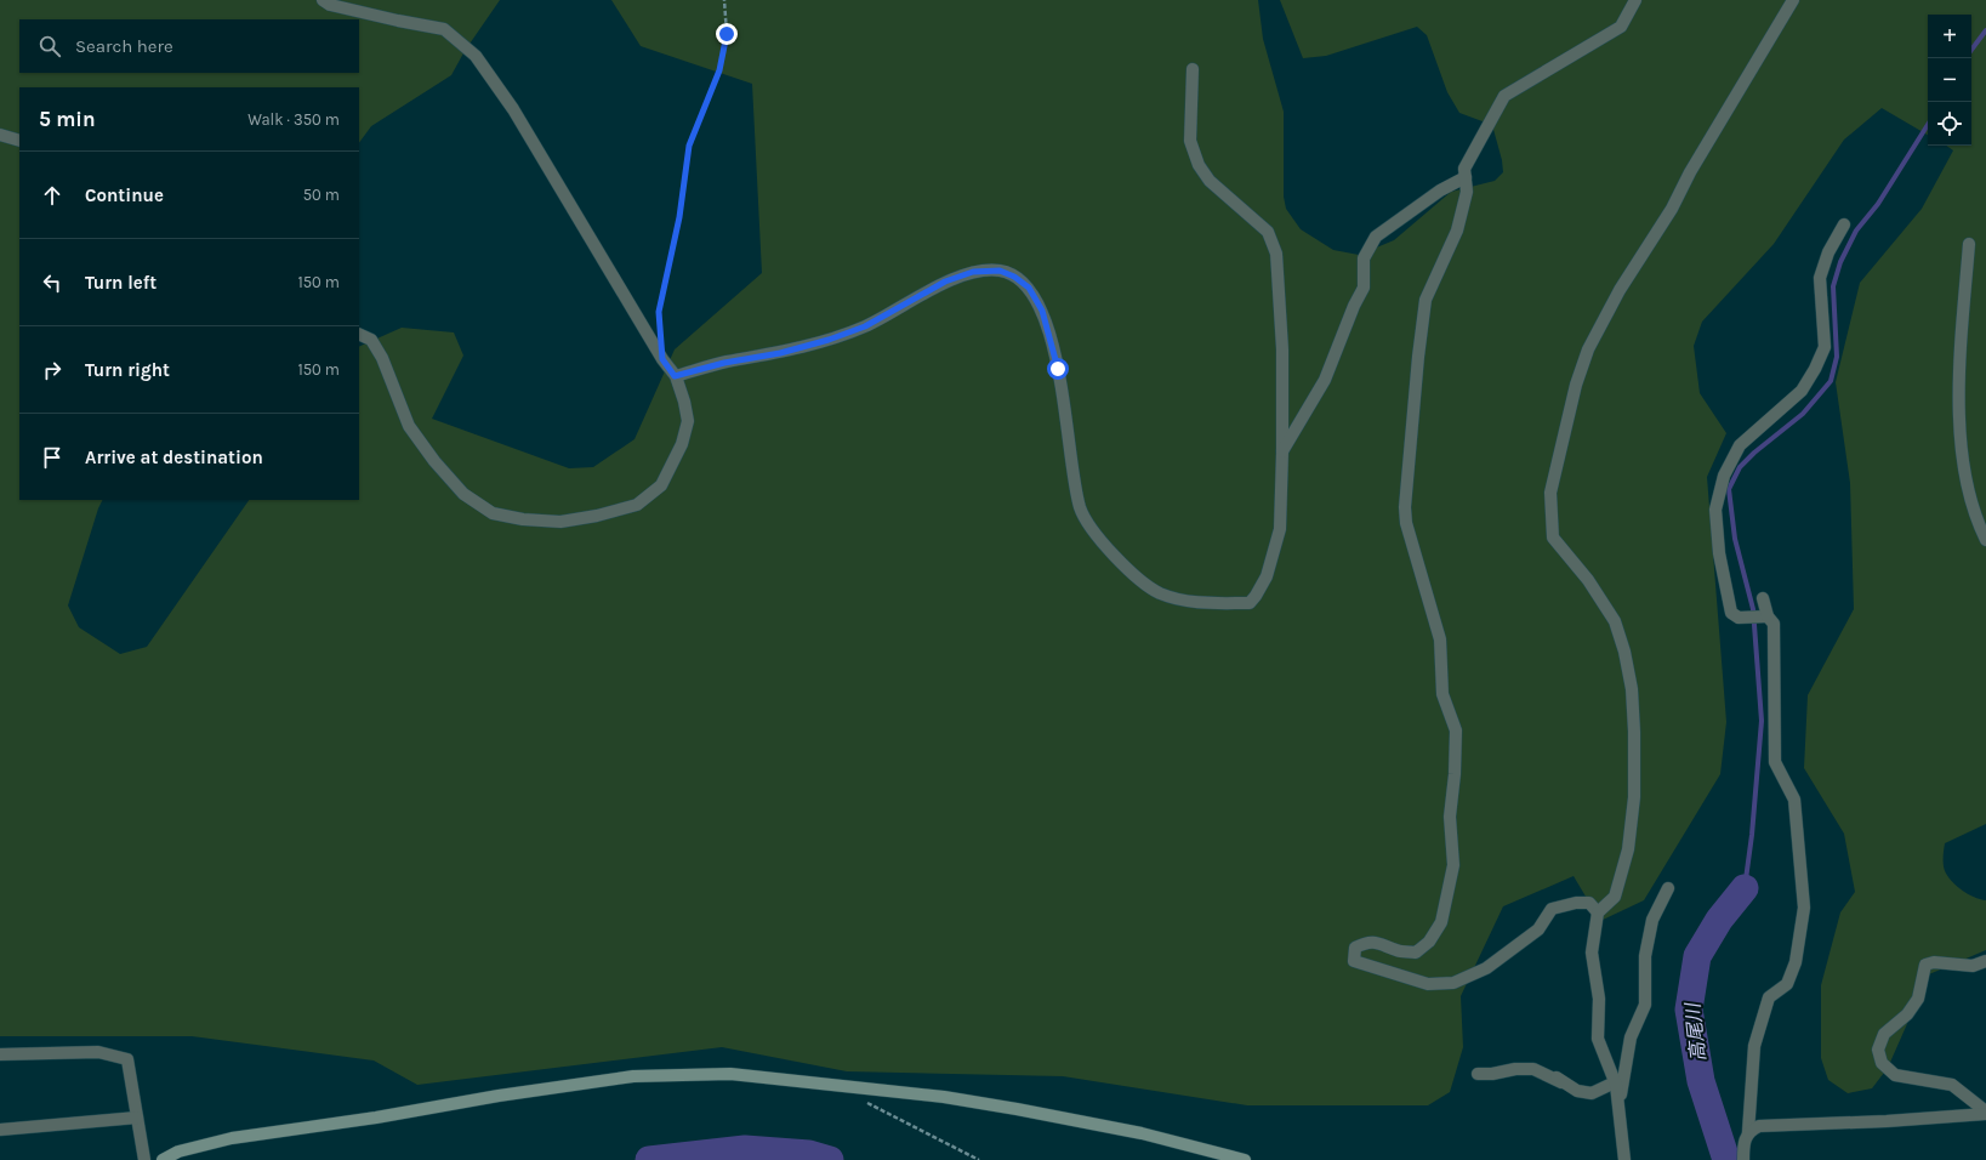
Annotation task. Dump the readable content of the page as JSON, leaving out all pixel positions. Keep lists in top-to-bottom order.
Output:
{
  "water": ["高尾川"],
  "page": {
    "map_buttons": ["+", "−"],
    "search": "Search here",
    "heading": ["5 min", "Walk · 350 m"],
    "list": [
      ["Continue", "50 m"],
      ["Turn left", "150 m"],
      ["Turn right", "150 m"],
      "Arrive at destination"
    ]
  }
}
